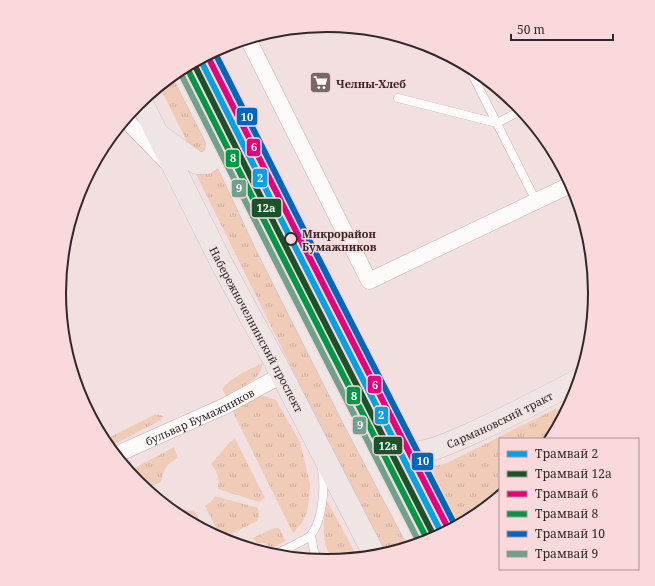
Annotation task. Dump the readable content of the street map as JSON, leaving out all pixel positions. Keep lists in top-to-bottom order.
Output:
{
  "streets": {
    "main road": ["Набережночелнинский проспект", "Сармановский тракт"],
    "street": ["бульвар Бумажников"]
  },
  "crossings": [
    ["Набережночелнинский проспект", "бульвар Бумажников"]
  ],
  "places": {
    "supermarket": ["Челны-Хлеб"],
    "other": ["Микрорайон Бумажников"]
  },
  "lines": [
    "tram line 10",
    "tram line 6",
    "tram line 2",
    "tram line 12а",
    "tram line 8",
    "tram line 9"
  ],
  "legend": [
    "Трамвай 2",
    "Трамвай 12а",
    "Трамвай 6",
    "Трамвай 8",
    "Трамвай 10",
    "Трамвай 9"
  ],
  "scale_bar": "50 m"
}
